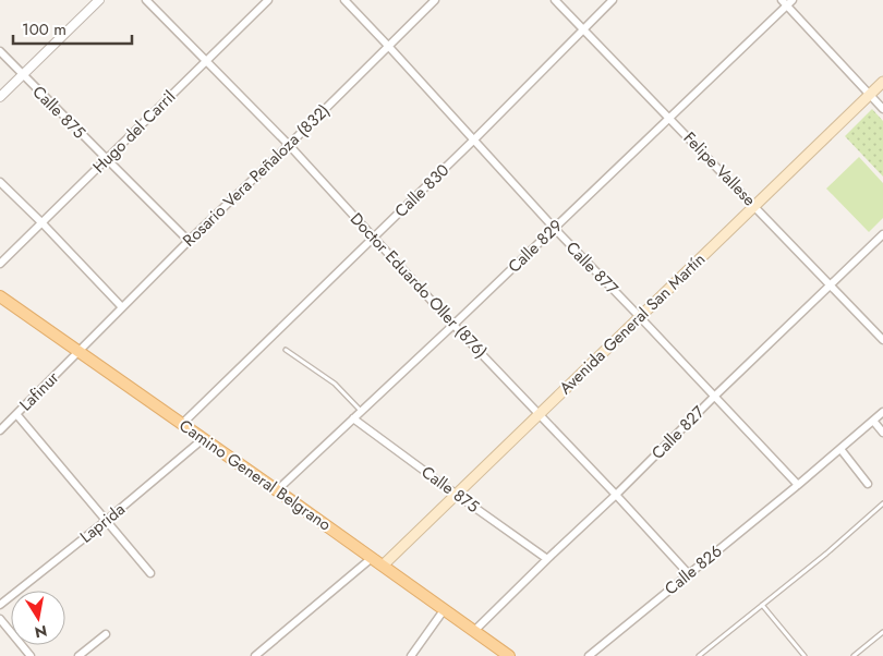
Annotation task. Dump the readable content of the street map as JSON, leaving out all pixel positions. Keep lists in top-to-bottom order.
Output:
{
  "streets": {
    "main road": ["Avenida General San Martín", "Camino General Belgrano"],
    "street": [
      "Calle 875",
      "Hugo del Carril",
      "Felipe Vallese",
      "Rosario Vera Peñaloza (832)",
      "Calle 830",
      "Calle 829",
      "Calle 877",
      "Doctor Eduardo Oller (876)",
      "Lafinur",
      "Calle 827",
      "Laprida",
      "Calle 826"
    ]
  },
  "crossings": [
    ["Calle 875", "Hugo del Carril"],
    ["Calle 875", "Rosario Vera Peñaloza (832)"],
    ["Calle 875", "Calle 829"],
    ["Calle 875", "Avenida General San Martín"],
    ["Calle 875", "Calle 827"],
    ["Hugo del Carril", "Doctor Eduardo Oller (876)"],
    ["Felipe Vallese", "Calle 830"],
    ["Felipe Vallese", "Calle 829"],
    ["Felipe Vallese", "Avenida General San Martín"],
    ["Felipe Vallese", "Calle 827"],
    ["Rosario Vera Peñaloza (832)", "Calle 877"],
    ["Rosario Vera Peñaloza (832)", "Doctor Eduardo Oller (876)"],
    ["Rosario Vera Peñaloza (832)", "Lafinur"],
    ["Rosario Vera Peñaloza (832)", "Camino General Belgrano"],
    ["Calle 830", "Calle 877"],
    ["Calle 830", "Doctor Eduardo Oller (876)"],
    ["Calle 830", "Camino General Belgrano"],
    ["Calle 829", "Calle 877"],
    ["Calle 829", "Doctor Eduardo Oller (876)"],
    ["Calle 829", "Camino General Belgrano"],
    ["Calle 877", "Avenida General San Martín"],
    ["Calle 877", "Calle 827"],
    ["Calle 877", "Calle 826"],
    ["Doctor Eduardo Oller (876)", "Avenida General San Martín"],
    ["Doctor Eduardo Oller (876)", "Calle 827"],
    ["Doctor Eduardo Oller (876)", "Calle 826"],
    ["Avenida General San Martín", "Camino General Belgrano"],
    ["Lafinur", "Camino General Belgrano"],
    ["Calle 827", "Camino General Belgrano"],
    ["Camino General Belgrano", "Laprida"]
  ],
  "scale_bar": "100 m",
  "north": "bottom"
}
